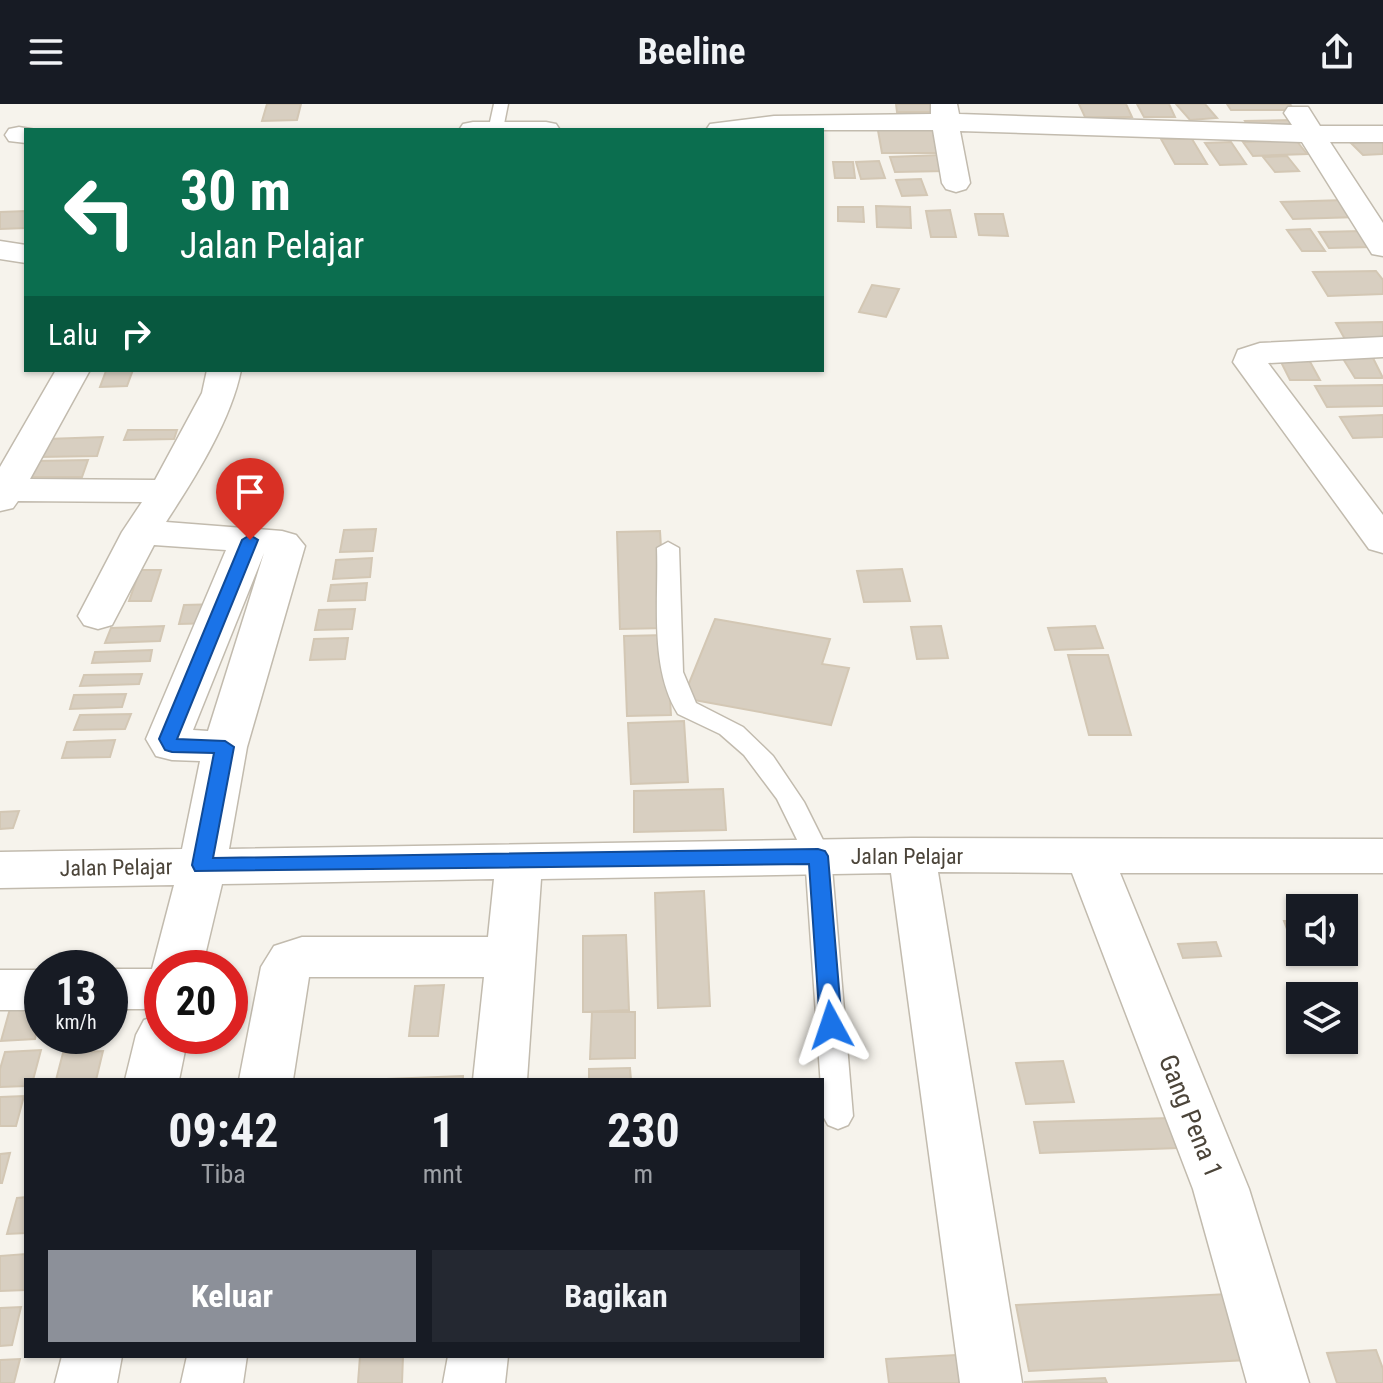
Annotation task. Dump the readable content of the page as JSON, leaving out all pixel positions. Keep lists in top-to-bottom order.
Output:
{
  "streets": {
    "street": ["Jalan Pelajar", "Gang Pena 1"]
  },
  "crossings": [
    ["Jalan Pelajar", "Gang Pena 1"]
  ],
  "page": {
    "header": "Beeline",
    "turn": ["30 m", "Jalan Pelajar"],
    "then": "Lalu",
    "speed": "13 km/h",
    "limit": "20",
    "eta": [
      "09:42",
      "Tiba",
      "1",
      "mnt",
      "230",
      "m"
    ],
    "buttons": ["Keluar", "Bagikan"]
  }
}
